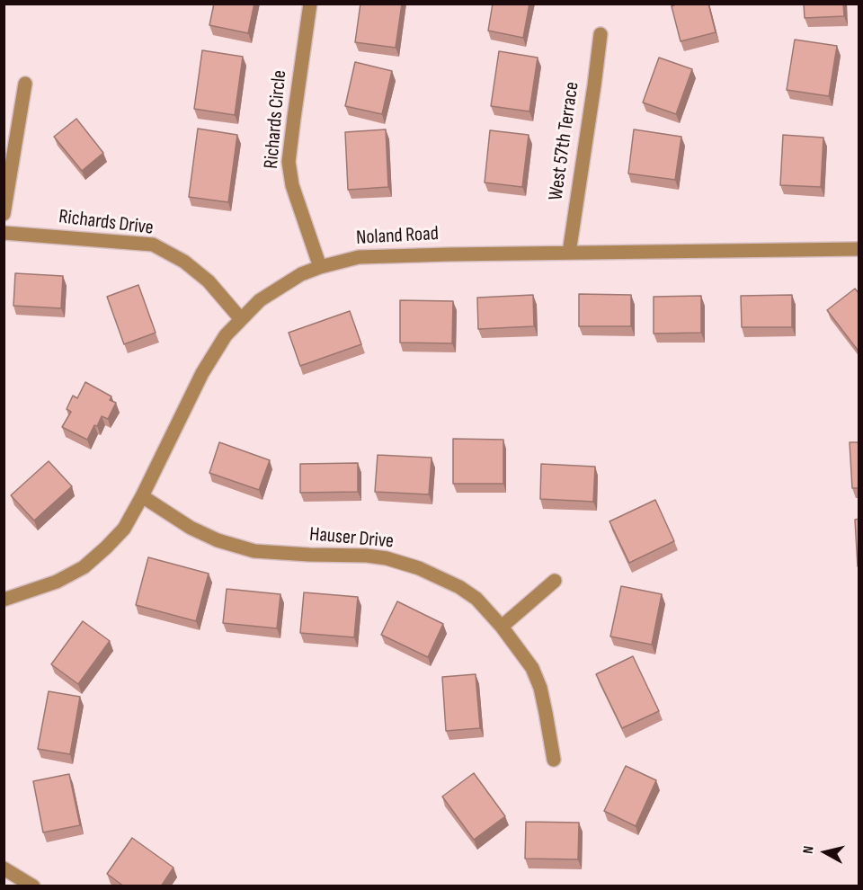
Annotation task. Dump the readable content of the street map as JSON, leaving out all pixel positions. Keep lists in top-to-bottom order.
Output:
{
  "streets": {
    "street": [
      "Richards Circle",
      "West 57th Terrace",
      "Richards Drive",
      "Noland Road",
      "Hauser Drive"
    ]
  },
  "crossings": [
    ["Richards Circle", "Noland Road"],
    ["West 57th Terrace", "Noland Road"],
    ["Richards Drive", "Noland Road"],
    ["Noland Road", "Hauser Drive"]
  ],
  "north": "left"
}
